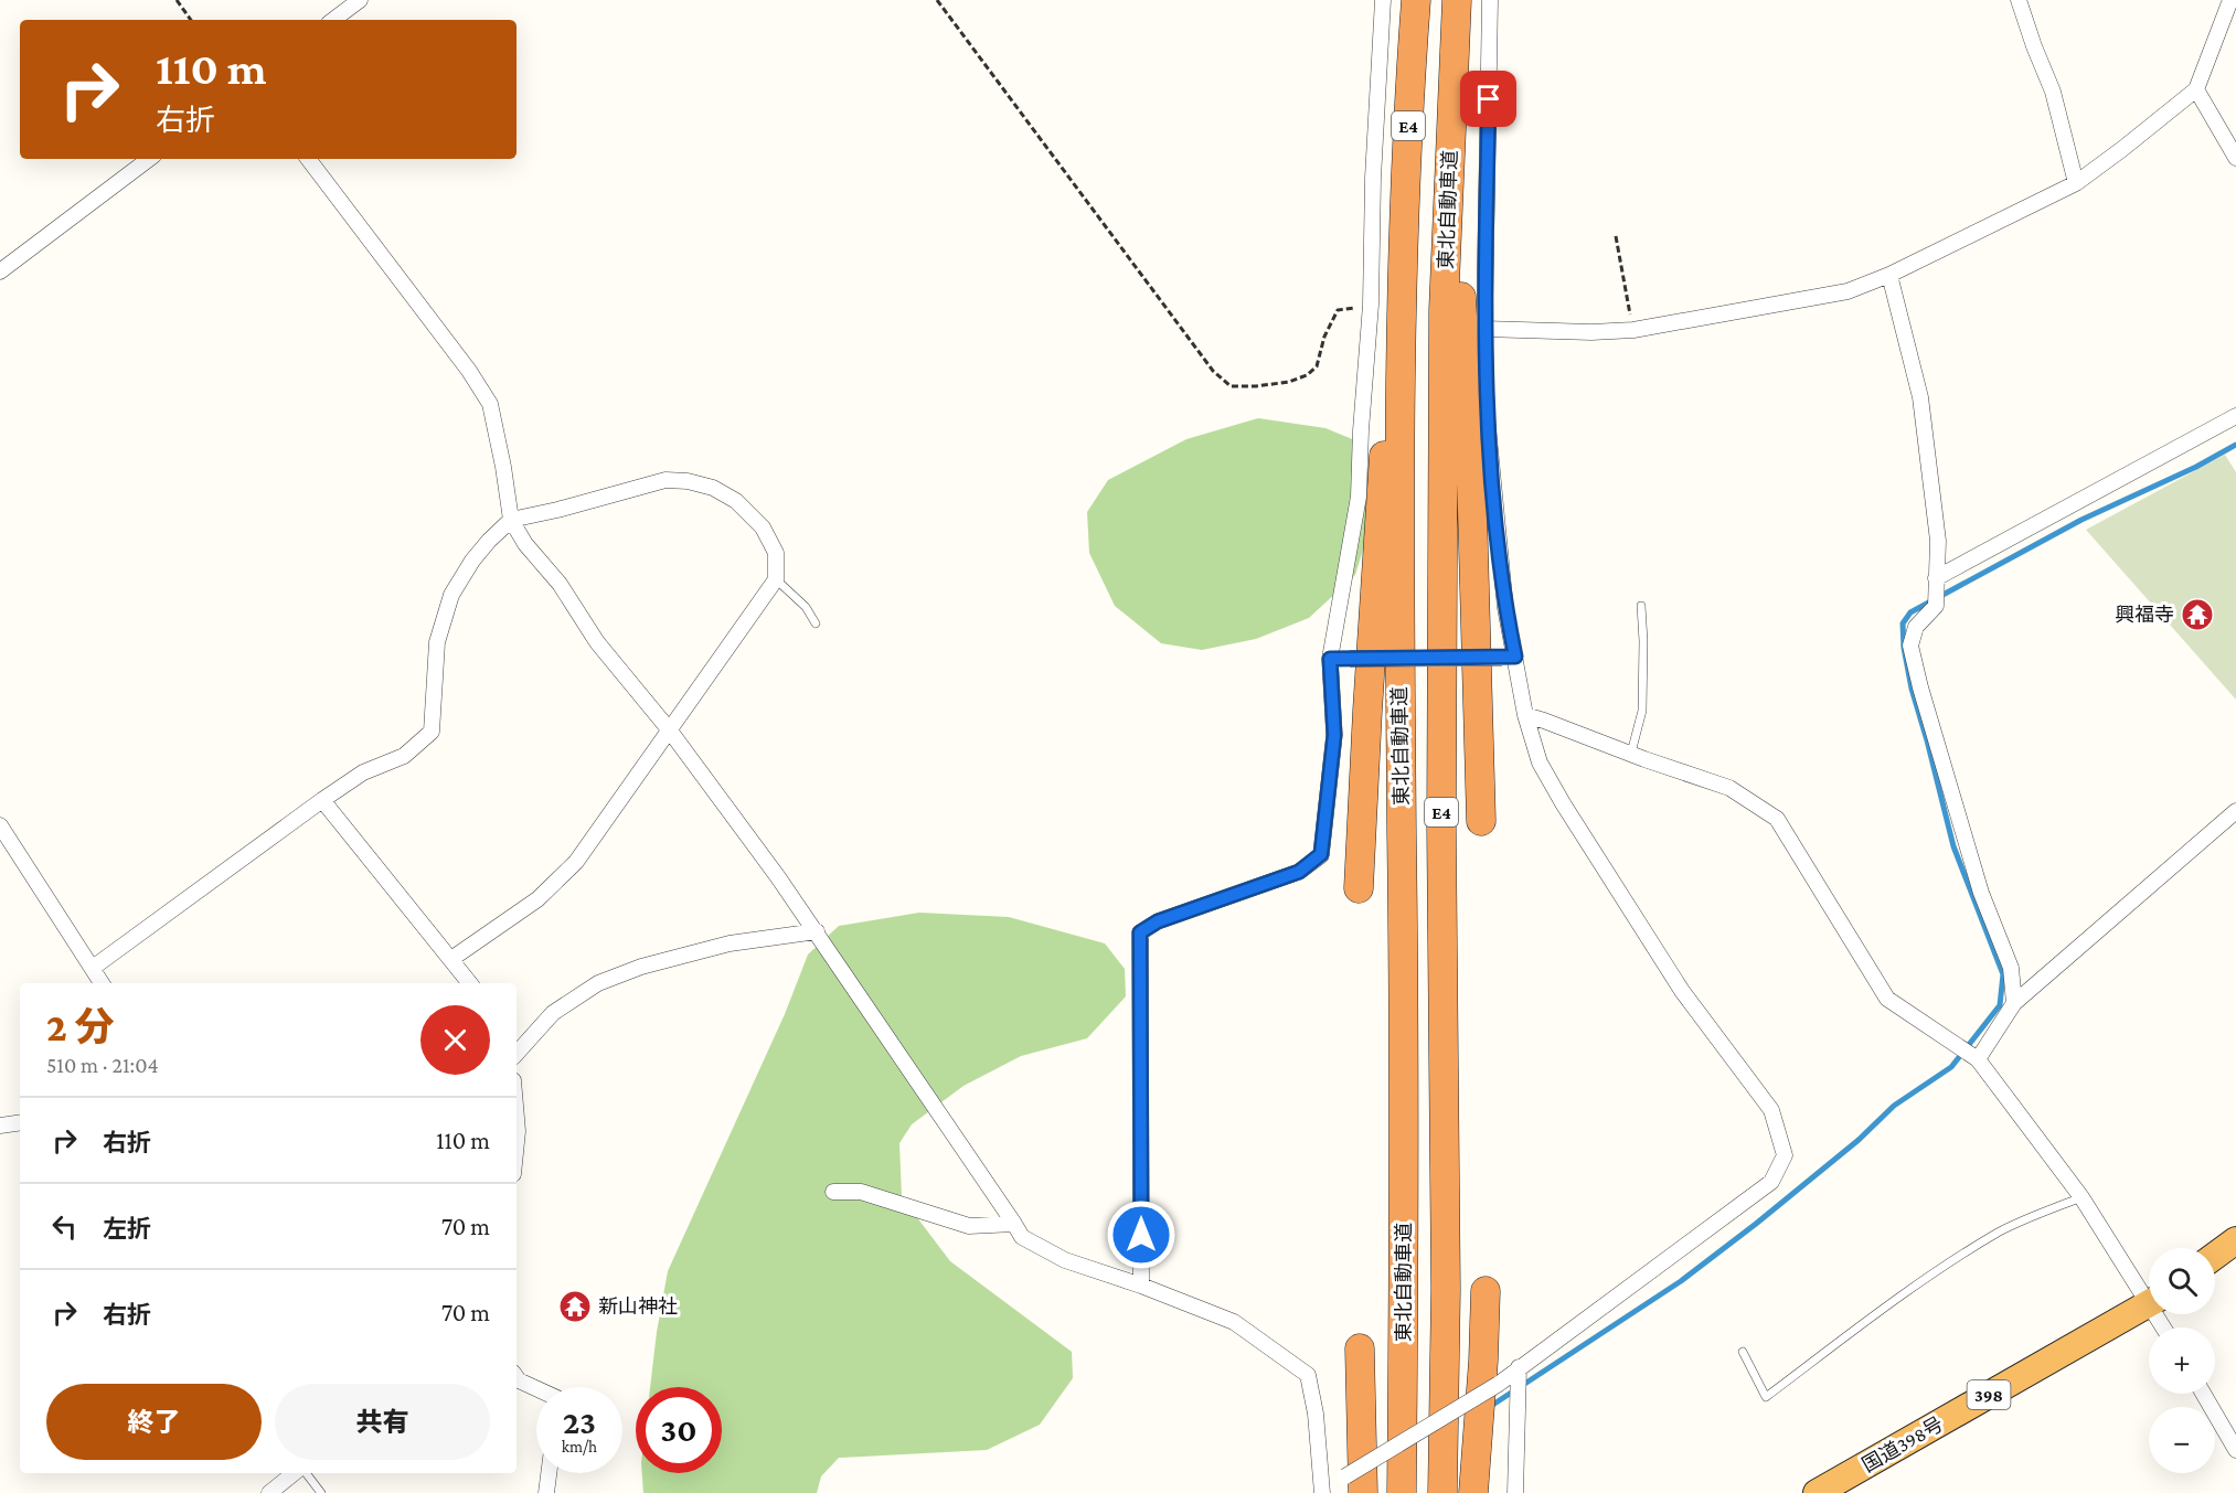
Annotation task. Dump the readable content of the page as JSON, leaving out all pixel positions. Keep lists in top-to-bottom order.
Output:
{
  "streets": {
    "highway": [
      "E4",
      "東北自動車道",
      "398",
      "国道398号"
    ]
  },
  "places": {
    "temple": ["興福寺", "新山神社"]
  },
  "page": {
    "turn": ["110 m", "右折"],
    "heading": ["2 分", "510 m · 21:04"],
    "list": [
      {
        "name": "右折",
        "value": "110 m"
      },
      {
        "name": "左折",
        "value": "70 m"
      },
      {
        "name": "右折",
        "value": "70 m"
      }
    ],
    "map_buttons": ["+", "−"],
    "buttons": ["終了", "共有"],
    "speed": "23 km/h",
    "limit": "30"
  }
}
